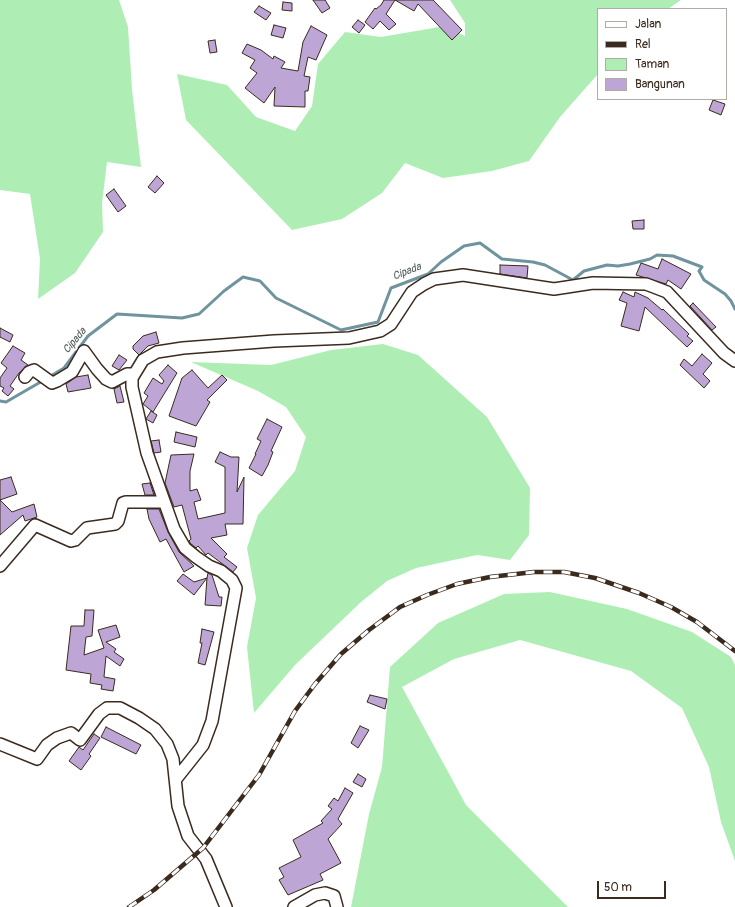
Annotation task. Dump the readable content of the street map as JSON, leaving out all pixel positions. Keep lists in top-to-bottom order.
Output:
{
  "water": ["Cipada"],
  "legend": [
    "Jalan",
    "Rel",
    "Taman",
    "Bangunan"
  ],
  "scale_bar": "50 m"
}
